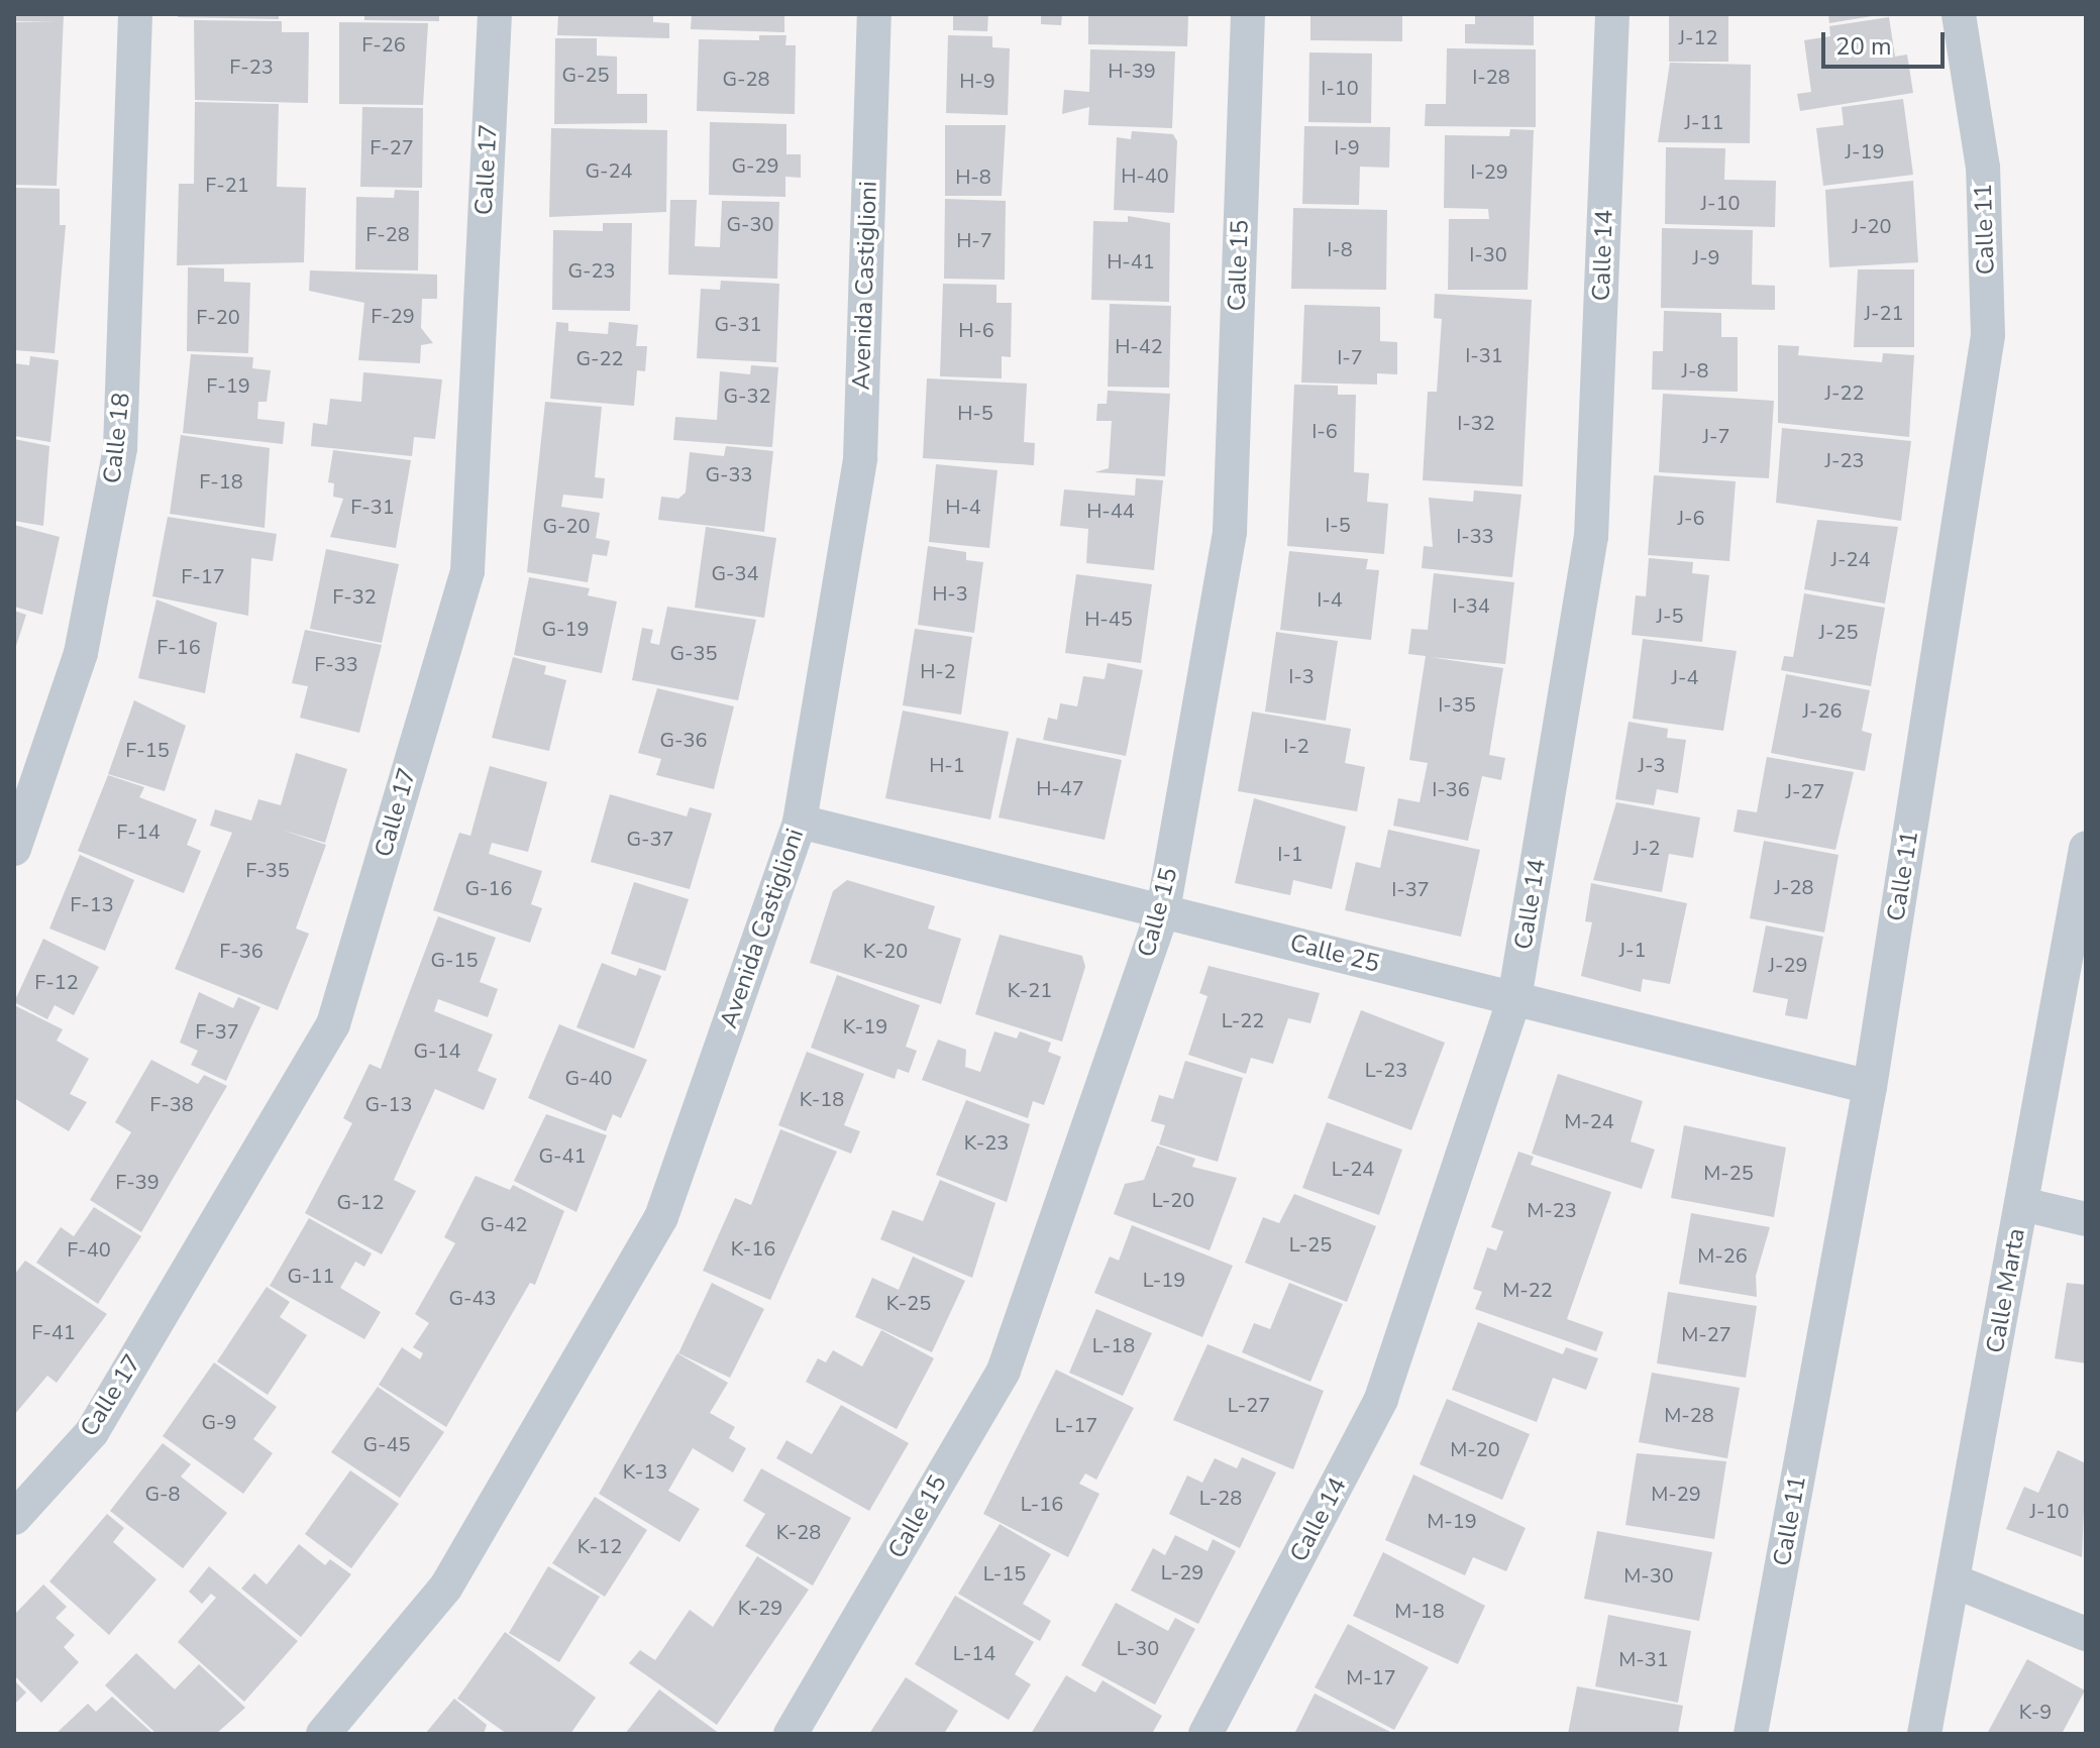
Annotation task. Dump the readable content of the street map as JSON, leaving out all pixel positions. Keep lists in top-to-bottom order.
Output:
{
  "streets": {
    "street": [
      "Calle 17",
      "Calle 11",
      "Calle 14",
      "Calle 15",
      "Avenida Castiglioni",
      "Calle 18",
      "Calle 25",
      "Calle Marta"
    ]
  },
  "crossings": [
    ["Calle 11", "Calle 25"],
    ["Calle 14", "Calle 25"],
    ["Calle 15", "Calle 25"],
    ["Avenida Castiglioni", "Calle 25"]
  ],
  "house_numbers": [
    "J-12",
    "F-26",
    "F-23",
    "H-39",
    "G-25",
    "I-28",
    "G-28",
    "H-9",
    "I-10",
    "J-11",
    "F-27",
    "I-9",
    "J-19",
    "G-29",
    "G-24",
    "I-29",
    "H-40",
    "H-8",
    "F-21",
    "J-10",
    "G-30",
    "J-20",
    "F-28",
    "H-7",
    "I-8",
    "I-30",
    "J-9",
    "H-41",
    "G-23",
    "J-21",
    "F-29",
    "F-20",
    "G-31",
    "H-6",
    "H-42",
    "I-31",
    "I-7",
    "G-22",
    "J-8",
    "F-19",
    "J-22",
    "G-32",
    "H-5",
    "I-32",
    "I-6",
    "J-7",
    "J-23",
    "G-33",
    "F-18",
    "F-31",
    "H-4",
    "H-44",
    "J-6",
    "I-5",
    "G-20",
    "I-33",
    "J-24",
    "G-34",
    "F-17",
    "H-3",
    "F-32",
    "I-4",
    "I-34",
    "J-5",
    "H-45",
    "G-19",
    "J-25",
    "F-16",
    "G-35",
    "F-33",
    "H-2",
    "I-3",
    "J-4",
    "I-35",
    "J-26",
    "G-36",
    "I-2",
    "F-15",
    "H-1",
    "J-3",
    "H-47",
    "I-36",
    "J-27",
    "F-14",
    "G-37",
    "J-2",
    "I-1",
    "F-35",
    "J-28",
    "G-16",
    "I-37",
    "F-13",
    "J-1",
    "F-36",
    "K-20",
    "G-15",
    "J-29",
    "F-12",
    "K-21",
    "L-22",
    "K-19",
    "F-37",
    "G-14",
    "L-23",
    "G-40",
    "K-18",
    "F-38",
    "G-13",
    "M-24",
    "K-23",
    "G-41",
    "L-24",
    "M-25",
    "F-39",
    "L-20",
    "G-12",
    "M-23",
    "G-42",
    "L-25",
    "K-16",
    "F-40",
    "M-26",
    "G-11",
    "L-19",
    "M-22",
    "G-43",
    "K-25",
    "F-41",
    "M-27",
    "L-18",
    "L-27",
    "M-28",
    "G-9",
    "L-17",
    "G-45",
    "M-20",
    "K-13",
    "G-8",
    "M-29",
    "L-28",
    "L-16",
    "J-10",
    "M-19",
    "K-28",
    "K-12",
    "L-29",
    "L-15",
    "M-30",
    "K-29",
    "M-18",
    "L-30",
    "L-14",
    "M-31",
    "M-17",
    "K-9"
  ],
  "scale_bar": "20 m"
}
